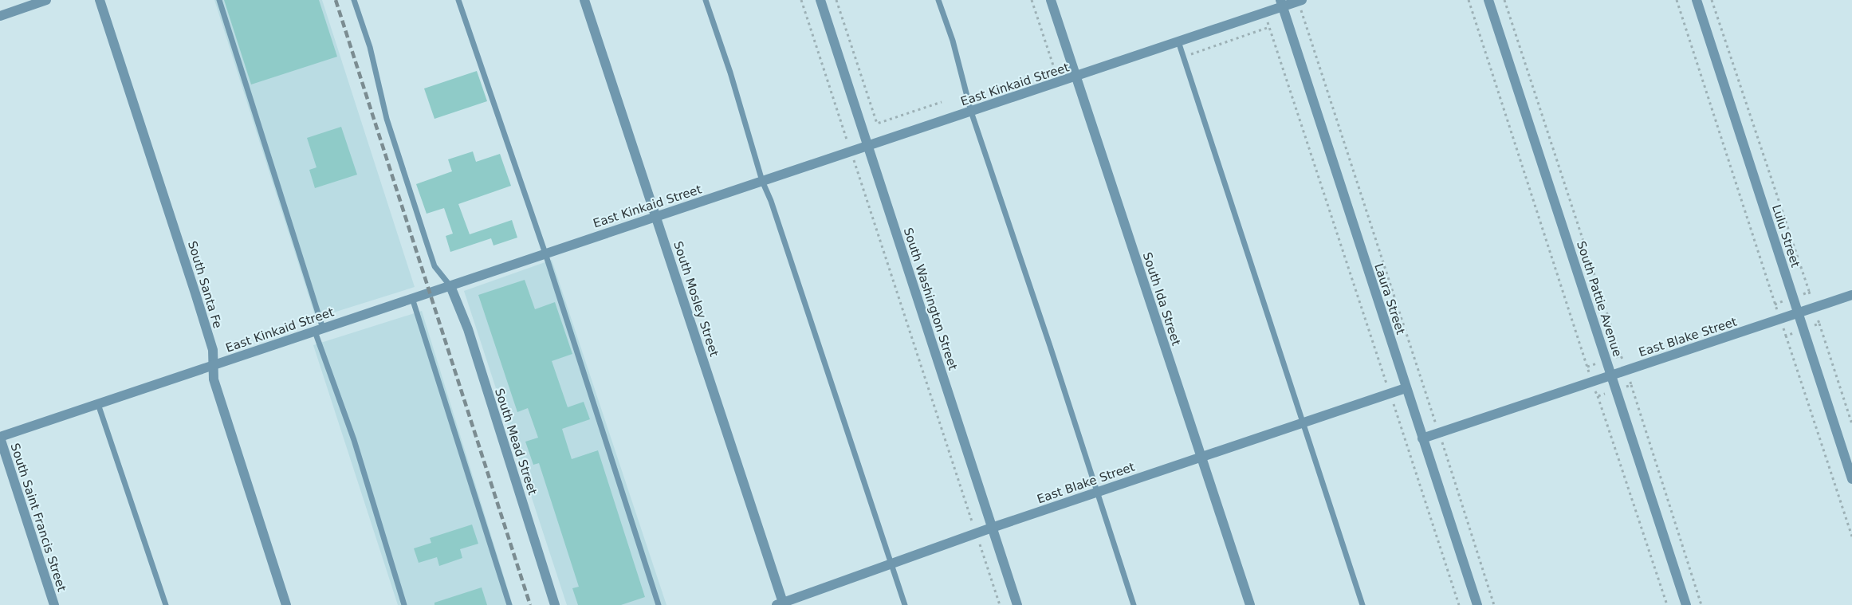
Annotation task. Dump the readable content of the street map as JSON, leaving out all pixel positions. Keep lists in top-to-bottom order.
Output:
{
  "streets": {
    "street": [
      "East Kinkaid Street",
      "Lulu Street",
      "South Santa Fe",
      "South Mosley Street",
      "South Washington Street",
      "South Ida Street",
      "Laura Street",
      "South Pattie Avenue",
      "East Blake Street",
      "South Mead Street",
      "South Saint Francis Street"
    ]
  },
  "crossings": [
    ["East Kinkaid Street", "South Santa Fe"],
    ["East Kinkaid Street", "South Mosley Street"],
    ["East Kinkaid Street", "South Washington Street"],
    ["East Kinkaid Street", "South Ida Street"],
    ["East Kinkaid Street", "Laura Street"],
    ["East Kinkaid Street", "South Mead Street"],
    ["East Kinkaid Street", "South Saint Francis Street"],
    ["Lulu Street", "East Blake Street"],
    ["South Mosley Street", "East Blake Street"],
    ["South Washington Street", "East Blake Street"],
    ["South Ida Street", "East Blake Street"],
    ["Laura Street", "East Blake Street"],
    ["South Pattie Avenue", "East Blake Street"]
  ]
}
